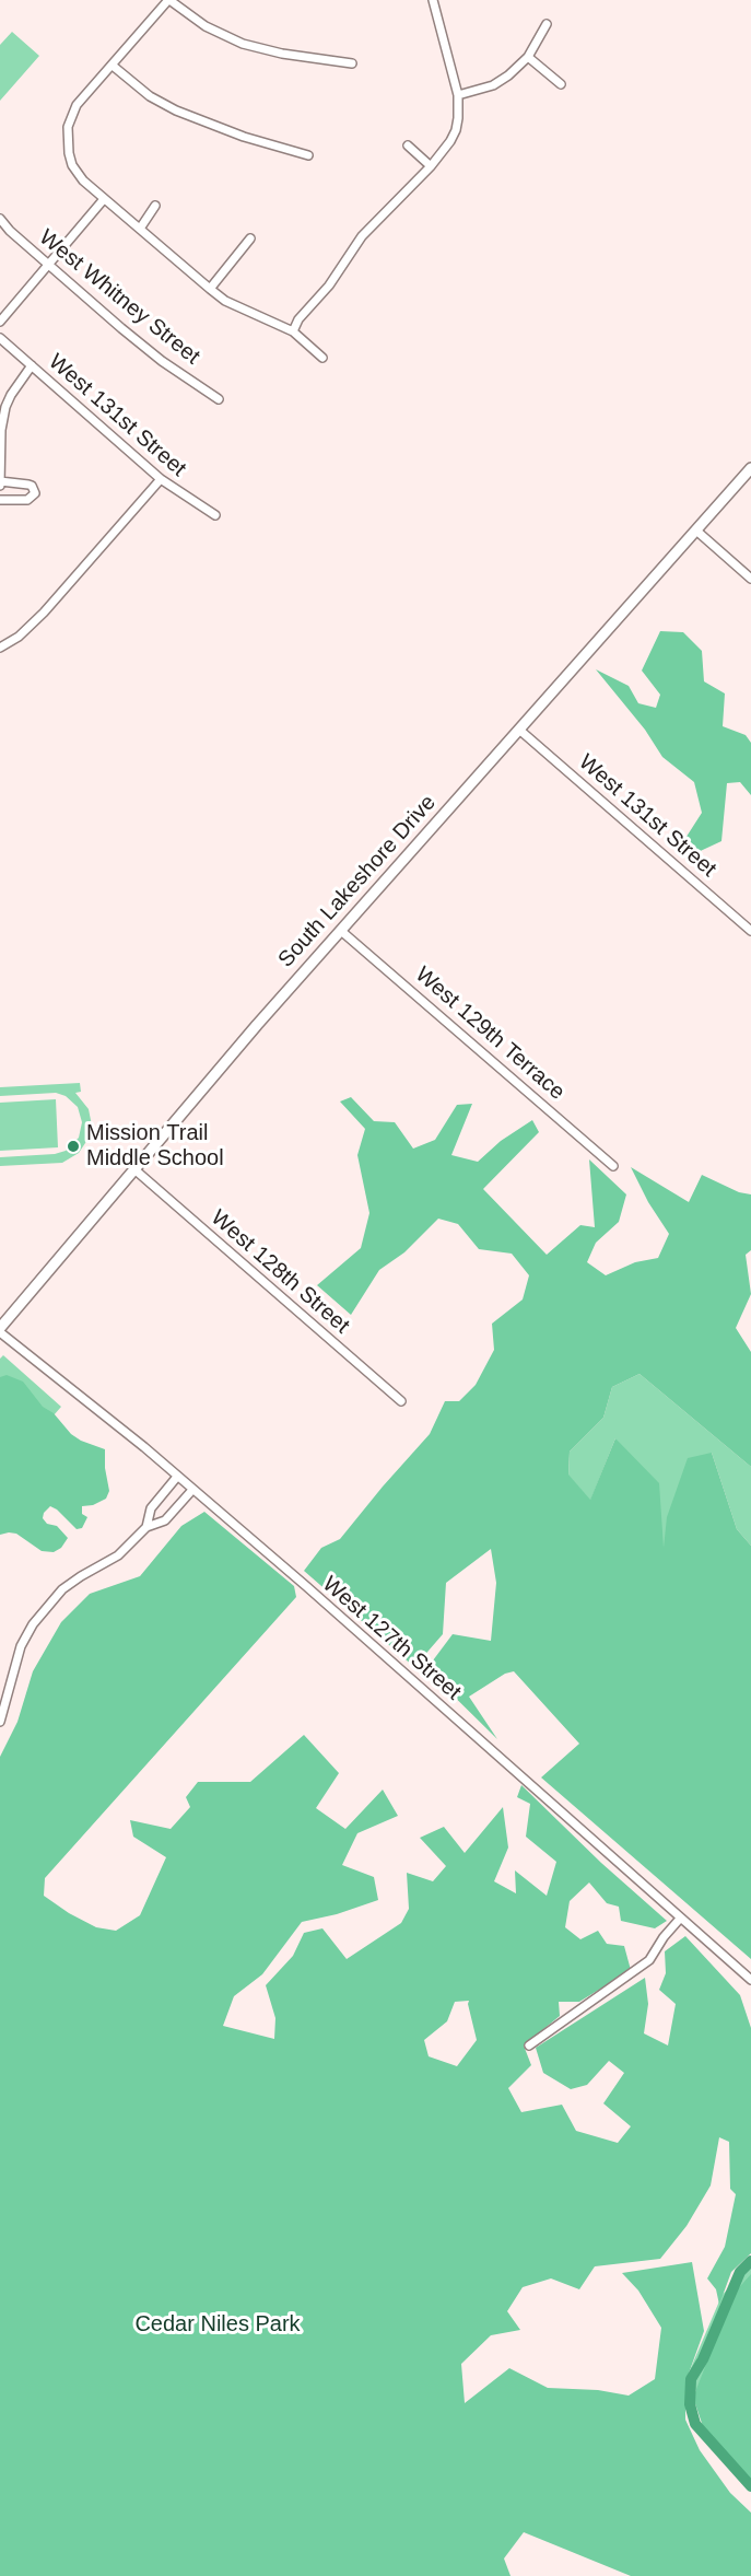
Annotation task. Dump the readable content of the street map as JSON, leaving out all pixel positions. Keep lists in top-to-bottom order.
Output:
{
  "streets": {
    "street": [
      "West Whitney Street",
      "West 131st Street",
      "South Lakeshore Drive",
      "West 129th Terrace",
      "West 128th Street",
      "West 127th Street"
    ]
  },
  "crossings": [
    ["West 131st Street", "South Lakeshore Drive"],
    ["South Lakeshore Drive", "West 129th Terrace"],
    ["South Lakeshore Drive", "West 128th Street"],
    ["South Lakeshore Drive", "West 127th Street"]
  ],
  "parks": ["Cedar Niles Park"],
  "places": ["Mission Trail Middle School"]
}
